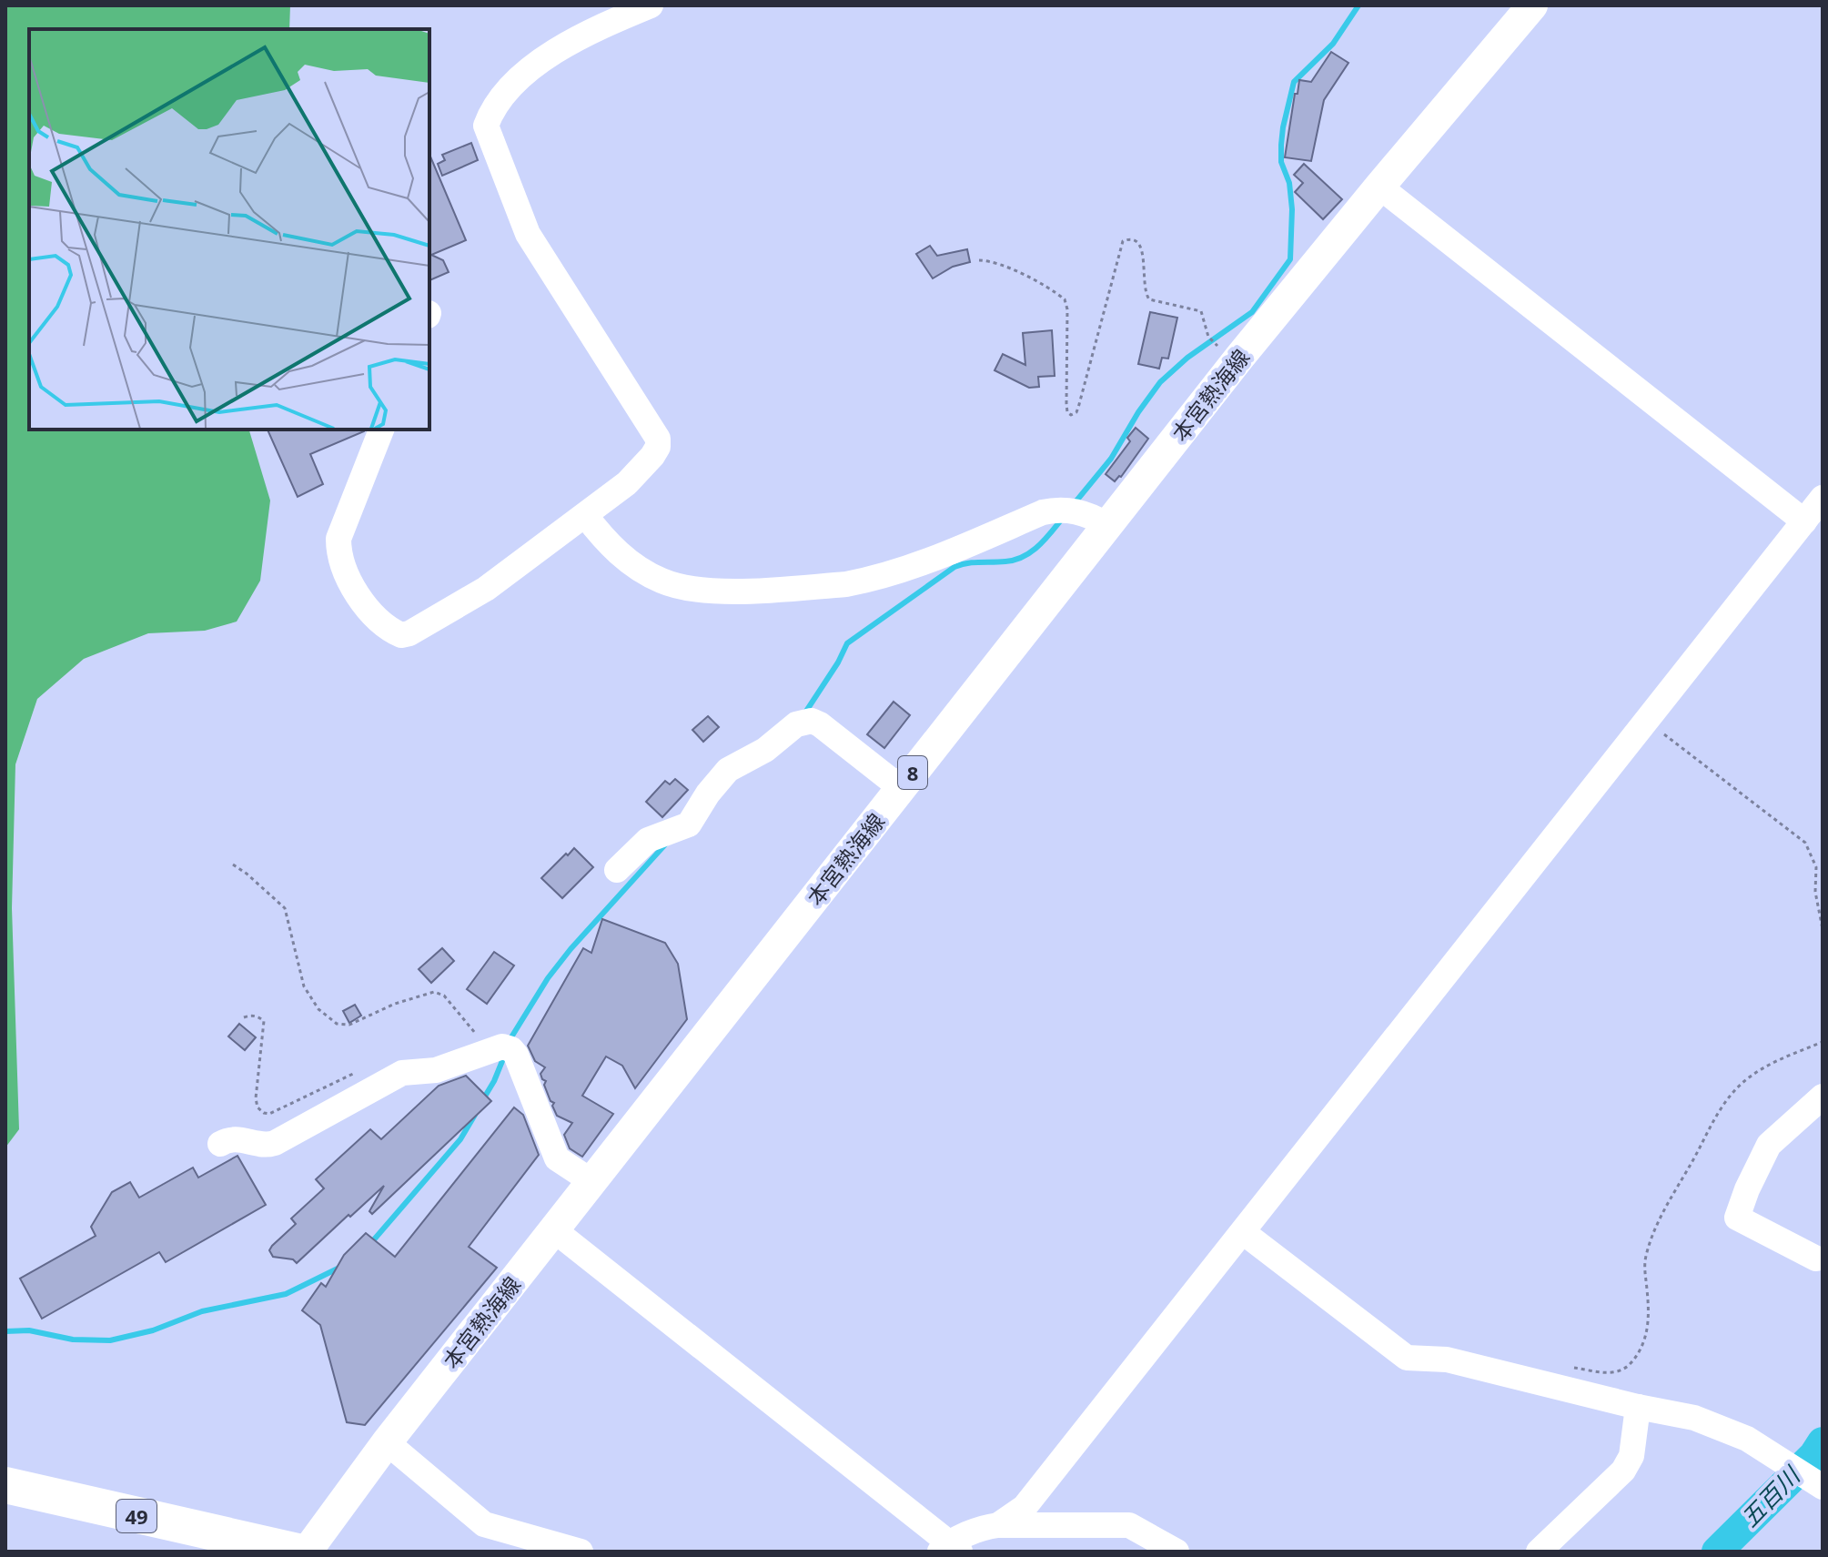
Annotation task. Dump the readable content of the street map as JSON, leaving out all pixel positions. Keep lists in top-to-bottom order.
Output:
{
  "streets": {
    "highway": ["49"],
    "main road": ["本宮熱海線", "8"]
  },
  "water": ["五百川"]
}
